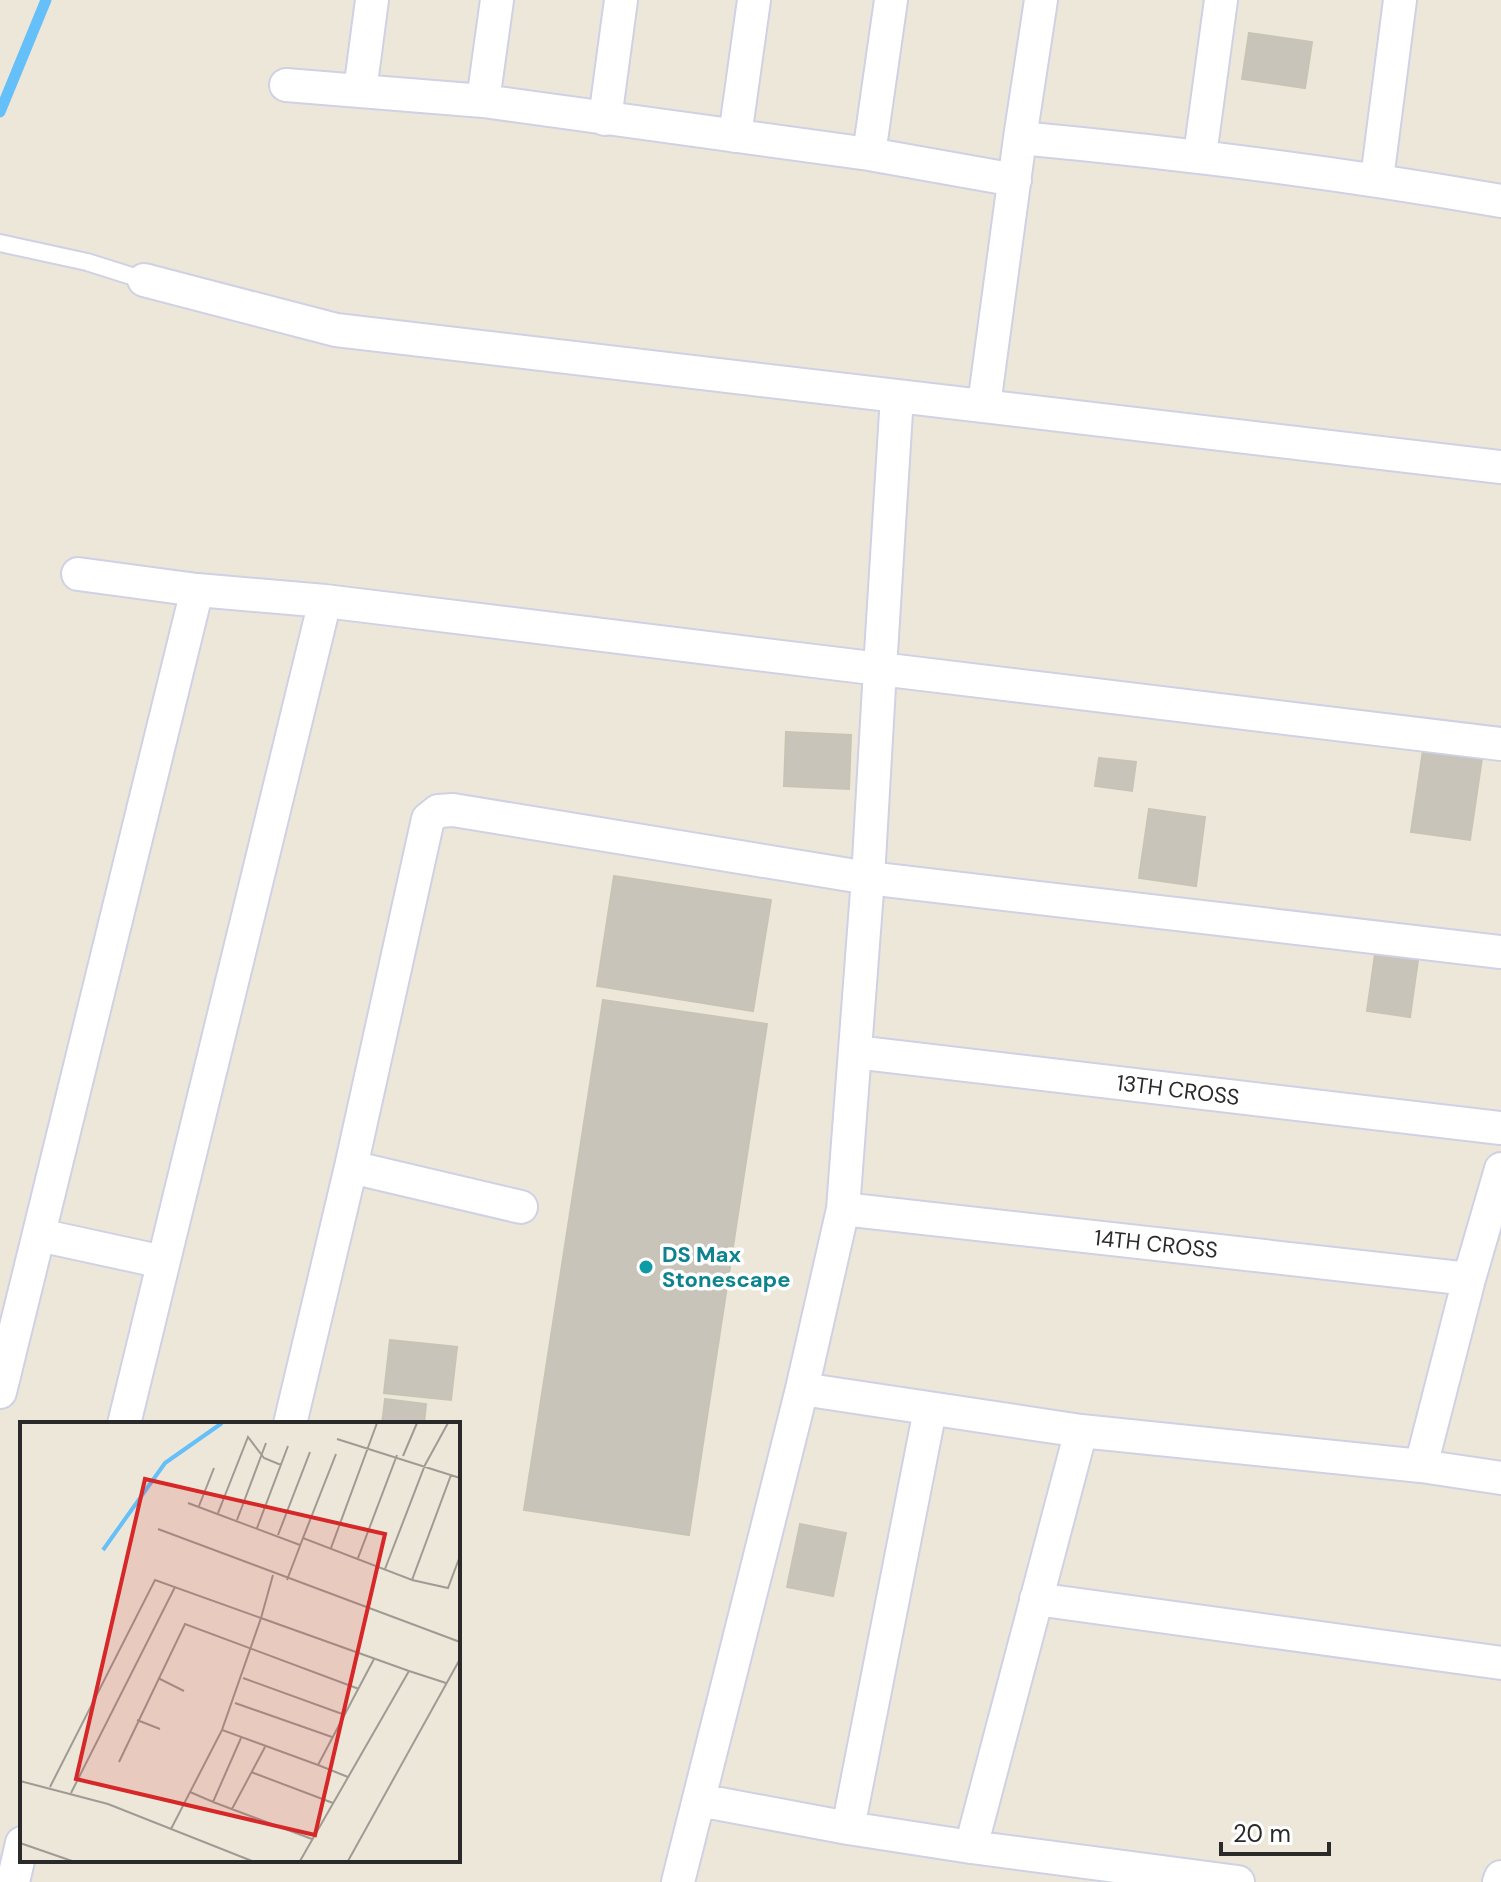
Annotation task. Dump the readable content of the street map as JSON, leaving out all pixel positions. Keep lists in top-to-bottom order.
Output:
{
  "streets": {
    "street": ["13TH CROSS", "14TH CROSS"]
  },
  "places": ["DS Max Stonescape"],
  "scale_bar": "20 m"
}
